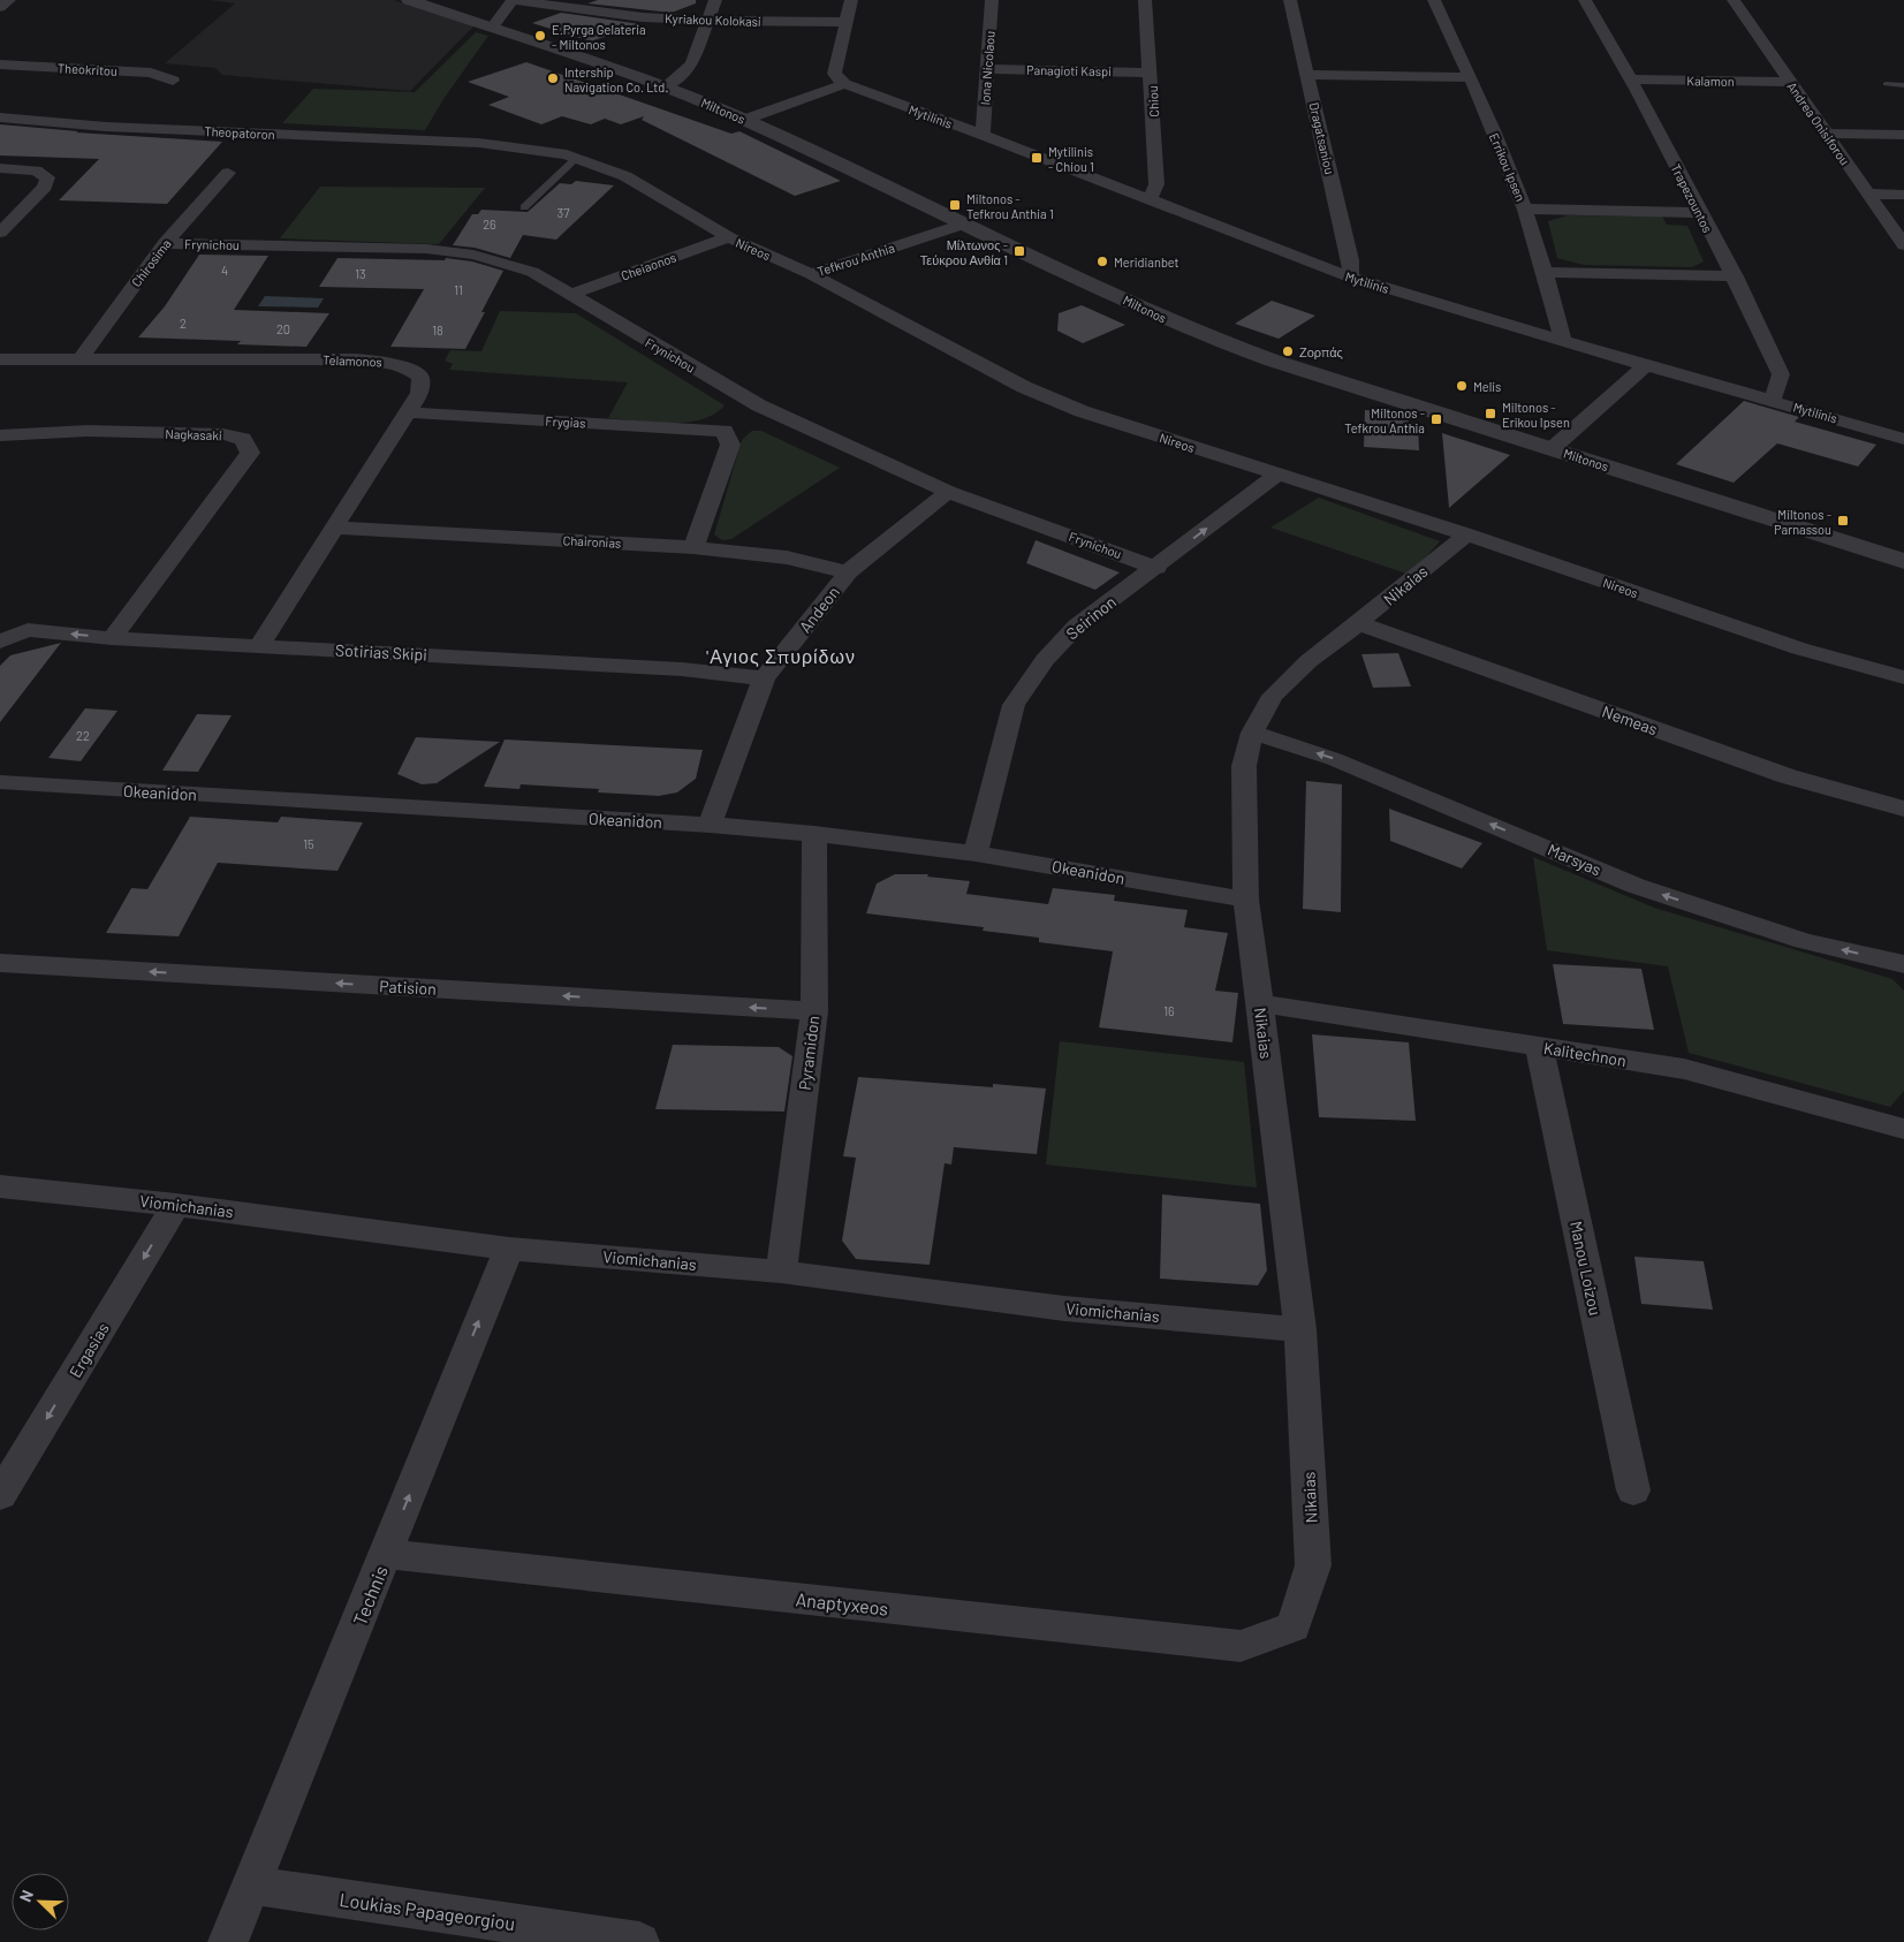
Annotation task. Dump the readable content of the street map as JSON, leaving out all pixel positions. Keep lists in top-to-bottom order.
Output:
{
  "streets": {
    "street": [
      "Kyriakou Kolokasi",
      "Iona Nicolaou",
      "Theokritou",
      "Panagioti Kaspi",
      "Kalamon",
      "Chiou",
      "Miltonos",
      "Mytilinis",
      "Andrea Onisiforou",
      "Theopatoron",
      "Dragatsaniou",
      "Errikou Ipsen",
      "Trapezountos",
      "Frynichou",
      "Nireos",
      "Tefkrou Anthia",
      "Chirosima",
      "Cheiaonos",
      "Telamonos",
      "Frygias",
      "Nagkasaki",
      "Chaironias",
      "Nikaias",
      "Andeon",
      "Seirinon",
      "Sotirias Skipi",
      "Nemeas",
      "Okeanidon",
      "Marsyas",
      "Patision",
      "Pyramidon",
      "Kalitechnon",
      "Viomichanias",
      "Manou Loizou",
      "Ergasias",
      "Technis",
      "Anaptyxeos",
      "Loukias Papageorgiou"
    ]
  },
  "crossings": [
    ["Iona Nicolaou", "Panagioti Kaspi"],
    ["Iona Nicolaou", "Mytilinis"],
    ["Panagioti Kaspi", "Chiou"],
    ["Kalamon", "Andrea Onisiforou"],
    ["Kalamon", "Trapezountos"],
    ["Chiou", "Mytilinis"],
    ["Miltonos", "Tefkrou Anthia"],
    ["Mytilinis", "Dragatsaniou"],
    ["Mytilinis", "Errikou Ipsen"],
    ["Mytilinis", "Trapezountos"],
    ["Theopatoron", "Nireos"],
    ["Frynichou", "Chirosima"],
    ["Frynichou", "Cheiaonos"],
    ["Frynichou", "Andeon"],
    ["Frynichou", "Seirinon"],
    ["Nireos", "Tefkrou Anthia"],
    ["Nireos", "Cheiaonos"],
    ["Nireos", "Nikaias"],
    ["Nireos", "Seirinon"],
    ["Chirosima", "Telamonos"],
    ["Telamonos", "Frygias"],
    ["Telamonos", "Chaironias"],
    ["Telamonos", "Sotirias Skipi"],
    ["Frygias", "Chaironias"],
    ["Nagkasaki", "Sotirias Skipi"],
    ["Chaironias", "Andeon"],
    ["Nikaias", "Nemeas"],
    ["Nikaias", "Okeanidon"],
    ["Nikaias", "Marsyas"],
    ["Nikaias", "Kalitechnon"],
    ["Nikaias", "Viomichanias"],
    ["Nikaias", "Anaptyxeos"],
    ["Andeon", "Sotirias Skipi"],
    ["Andeon", "Okeanidon"],
    ["Seirinon", "Okeanidon"],
    ["Okeanidon", "Pyramidon"],
    ["Patision", "Pyramidon"],
    ["Pyramidon", "Viomichanias"],
    ["Kalitechnon", "Manou Loizou"],
    ["Viomichanias", "Ergasias"],
    ["Viomichanias", "Technis"],
    ["Technis", "Anaptyxeos"],
    ["Technis", "Loukias Papageorgiou"]
  ],
  "one_way": [
    "Marsyas",
    "Patision",
    "Ergasias",
    "Technis"
  ],
  "districts": ["'Αγιος Σπυρίδων"],
  "places": {
    "other": [
      "E.Pyrga Gelateria - Miltonos",
      "Intership Navigation Co. Ltd.",
      "Meridianbet",
      "Ζορπάς",
      "Melis"
    ],
    "transit": [
      "Mytilinis - Chiou 1",
      "Miltonos - Tefkrou Anthia 1",
      "Μίλτωνος - Τεύκρου Ανθία 1",
      "Miltonos - Erikou Ipsen",
      "Miltonos - Tefkrou Anthia",
      "Miltonos - Parnassou"
    ]
  },
  "house_numbers": [
    "37",
    "26",
    "4",
    "13",
    "11",
    "2",
    "20",
    "18",
    "22",
    "15",
    "16"
  ],
  "north": "top left"
}
